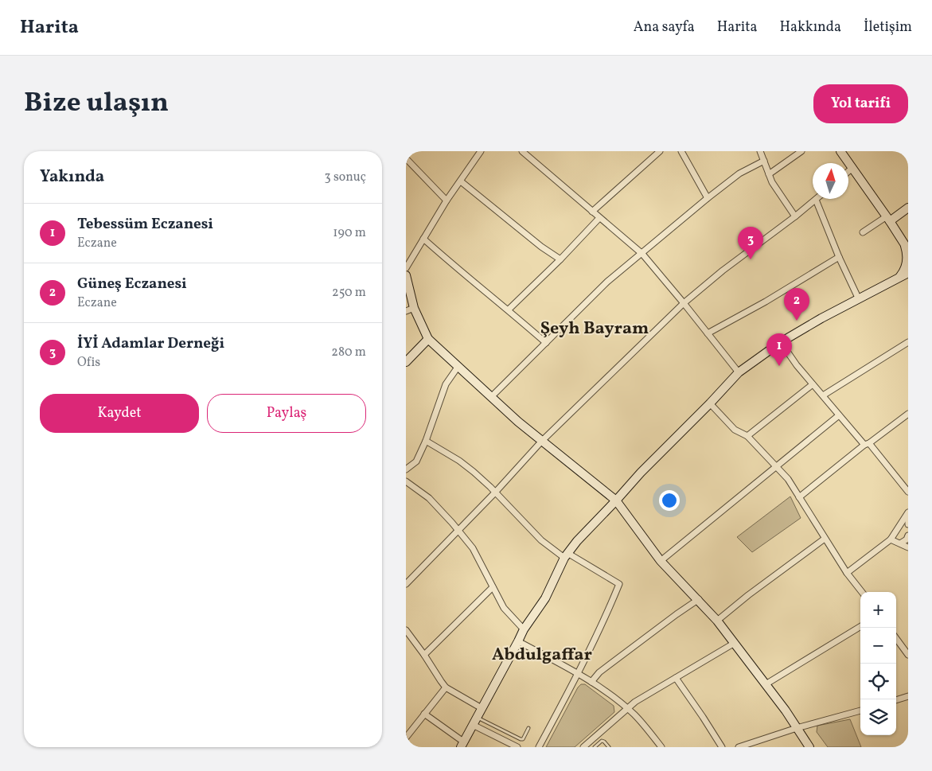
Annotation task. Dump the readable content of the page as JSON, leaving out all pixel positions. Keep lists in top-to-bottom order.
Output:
{
  "districts": ["Şeyh Bayram", "Abdulgaffar"],
  "north": "top",
  "page": {
    "header": "Harita",
    "nav": [
      "Ana sayfa",
      "Harita",
      "Hakkında",
      "İletişim"
    ],
    "title": "Bize ulaşın",
    "buttons": [
      "Yol tarifi",
      ["Kaydet", "Paylaş"]
    ],
    "heading": ["Yakında", "3 sonuç"],
    "list": [
      {
        "mark": "1",
        "name": "Tebessüm Eczanesi",
        "note": "Eczane",
        "value": "190 m"
      },
      {
        "mark": "2",
        "name": "Güneş Eczanesi",
        "note": "Eczane",
        "value": "250 m"
      },
      {
        "mark": "3",
        "name": "İYİ Adamlar Derneği",
        "note": "Ofis",
        "value": "280 m"
      }
    ],
    "pins": ["3", "2", "1"],
    "map_buttons": ["+", "−"]
  }
}
